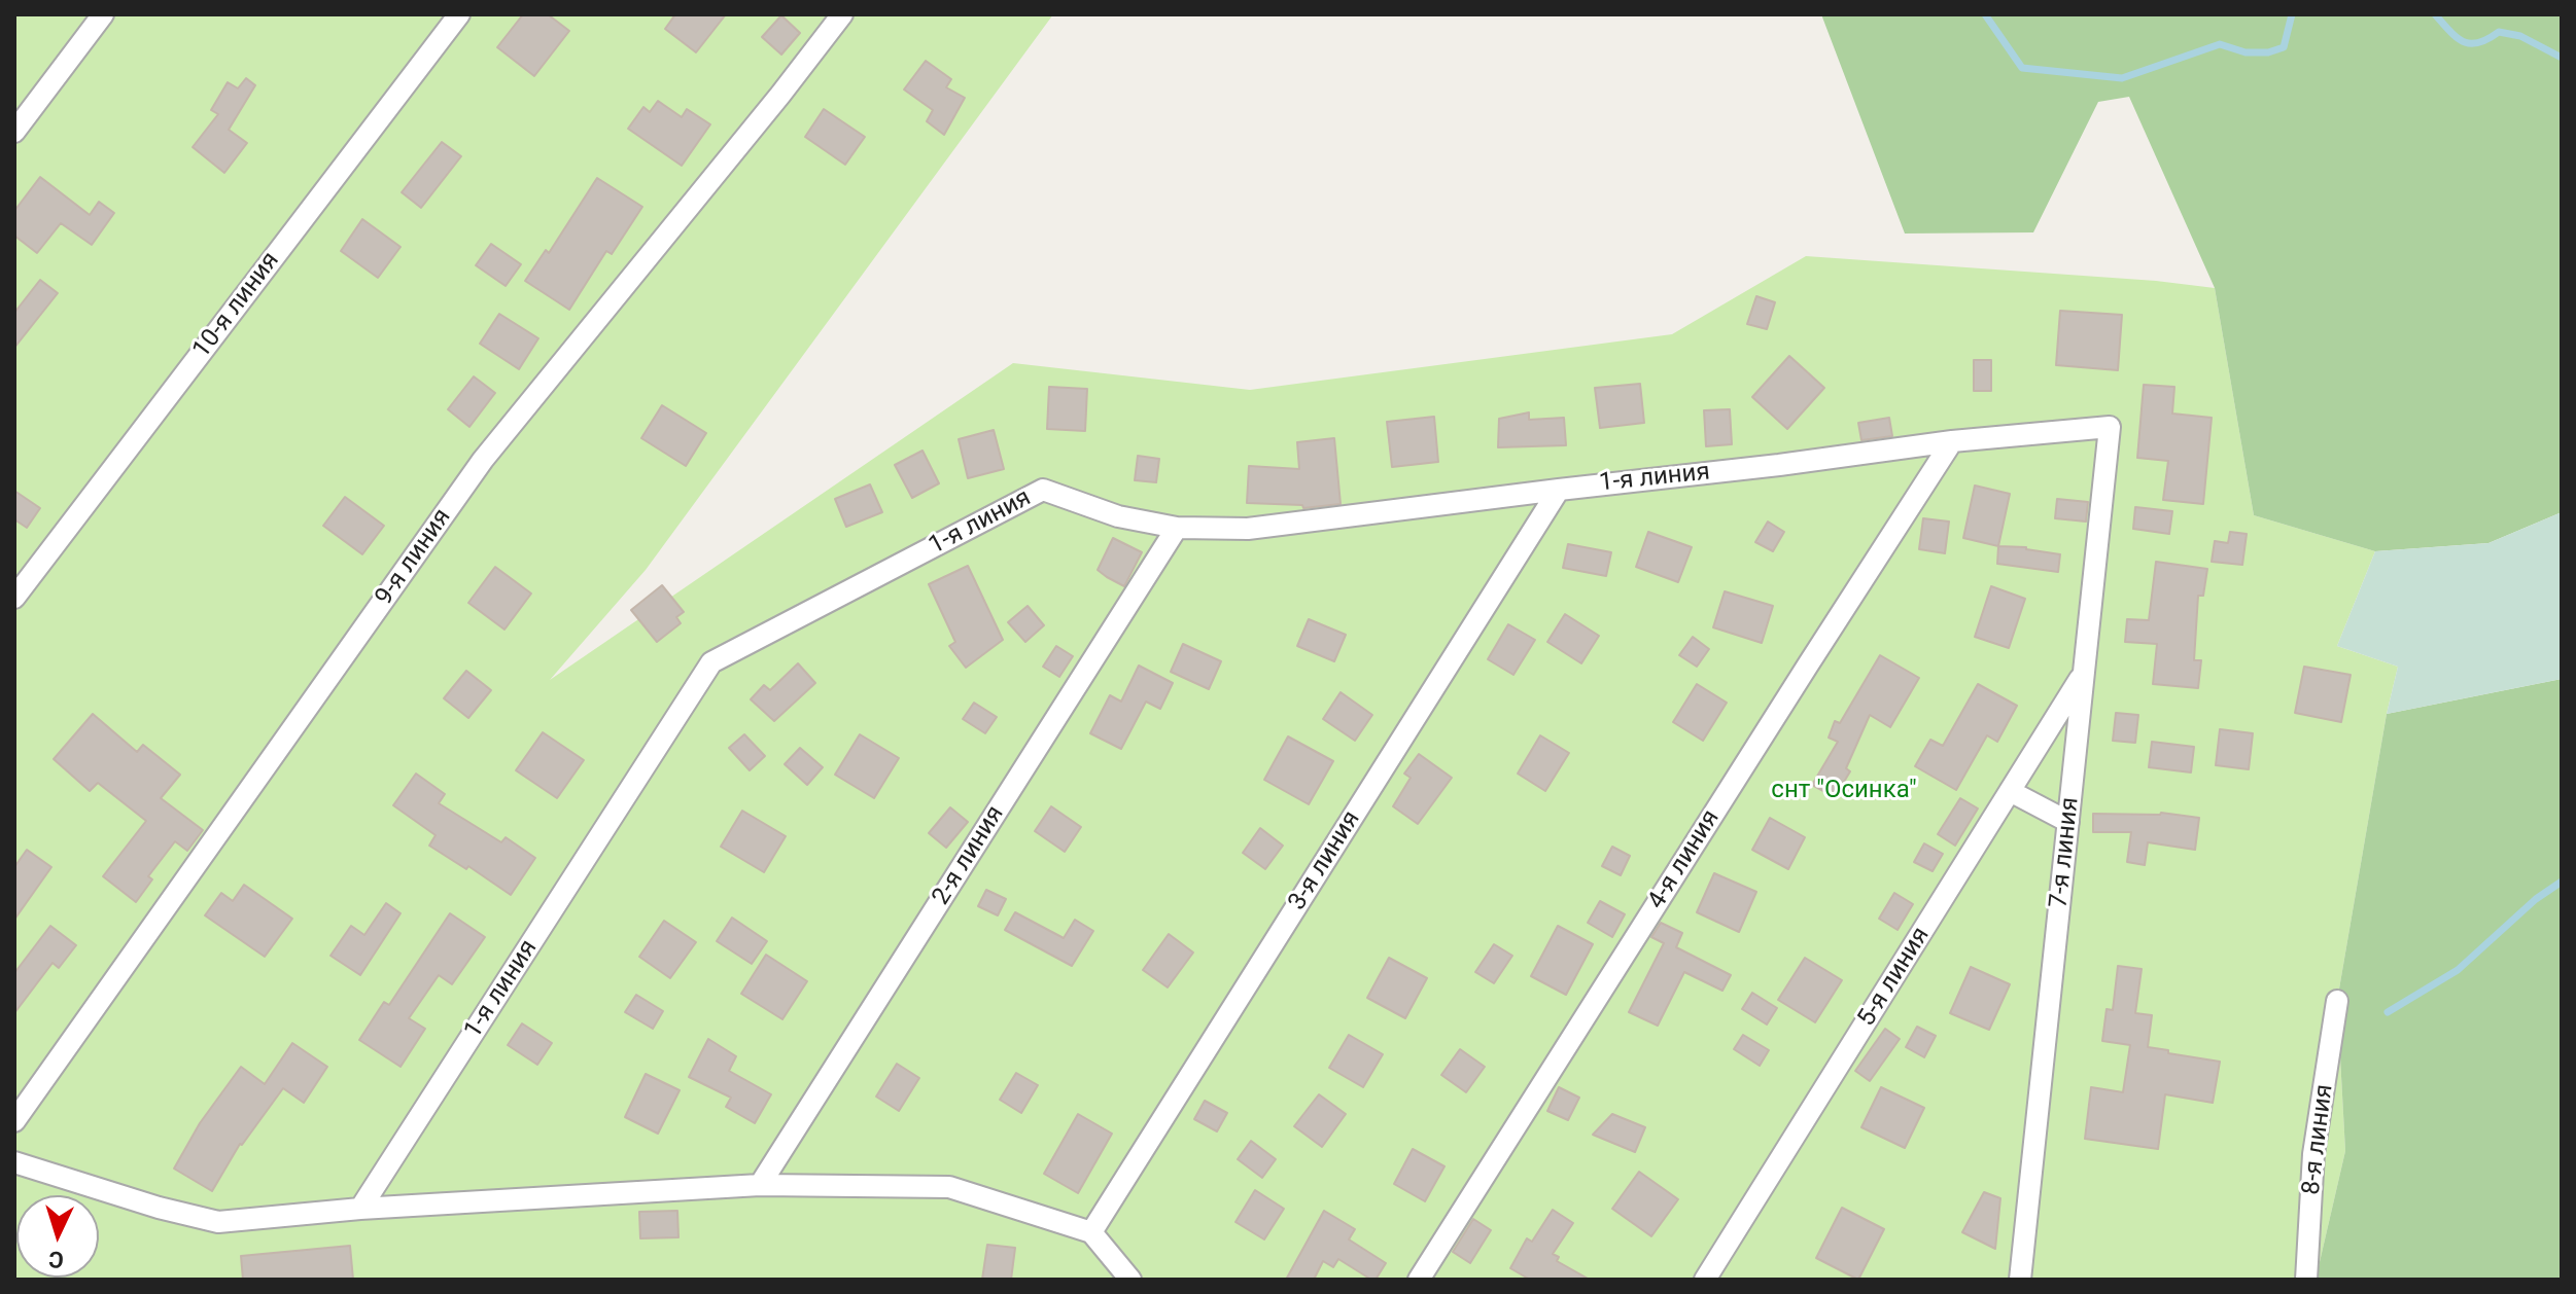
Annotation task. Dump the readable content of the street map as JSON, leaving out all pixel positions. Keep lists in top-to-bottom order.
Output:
{
  "streets": {
    "street": [
      "10-я линия",
      "1-я линия",
      "9-я линия",
      "7-я линия",
      "2-я линия",
      "4-я линия",
      "3-я линия",
      "5-я линия",
      "8-я линия"
    ]
  },
  "crossings": [
    ["1-я линия", "7-я линия"],
    ["1-я линия", "2-я линия"],
    ["1-я линия", "4-я линия"],
    ["1-я линия", "3-я линия"],
    ["7-я линия", "5-я линия"]
  ],
  "parks": ["снт \"Осинка\""],
  "north": "bottom"
}
